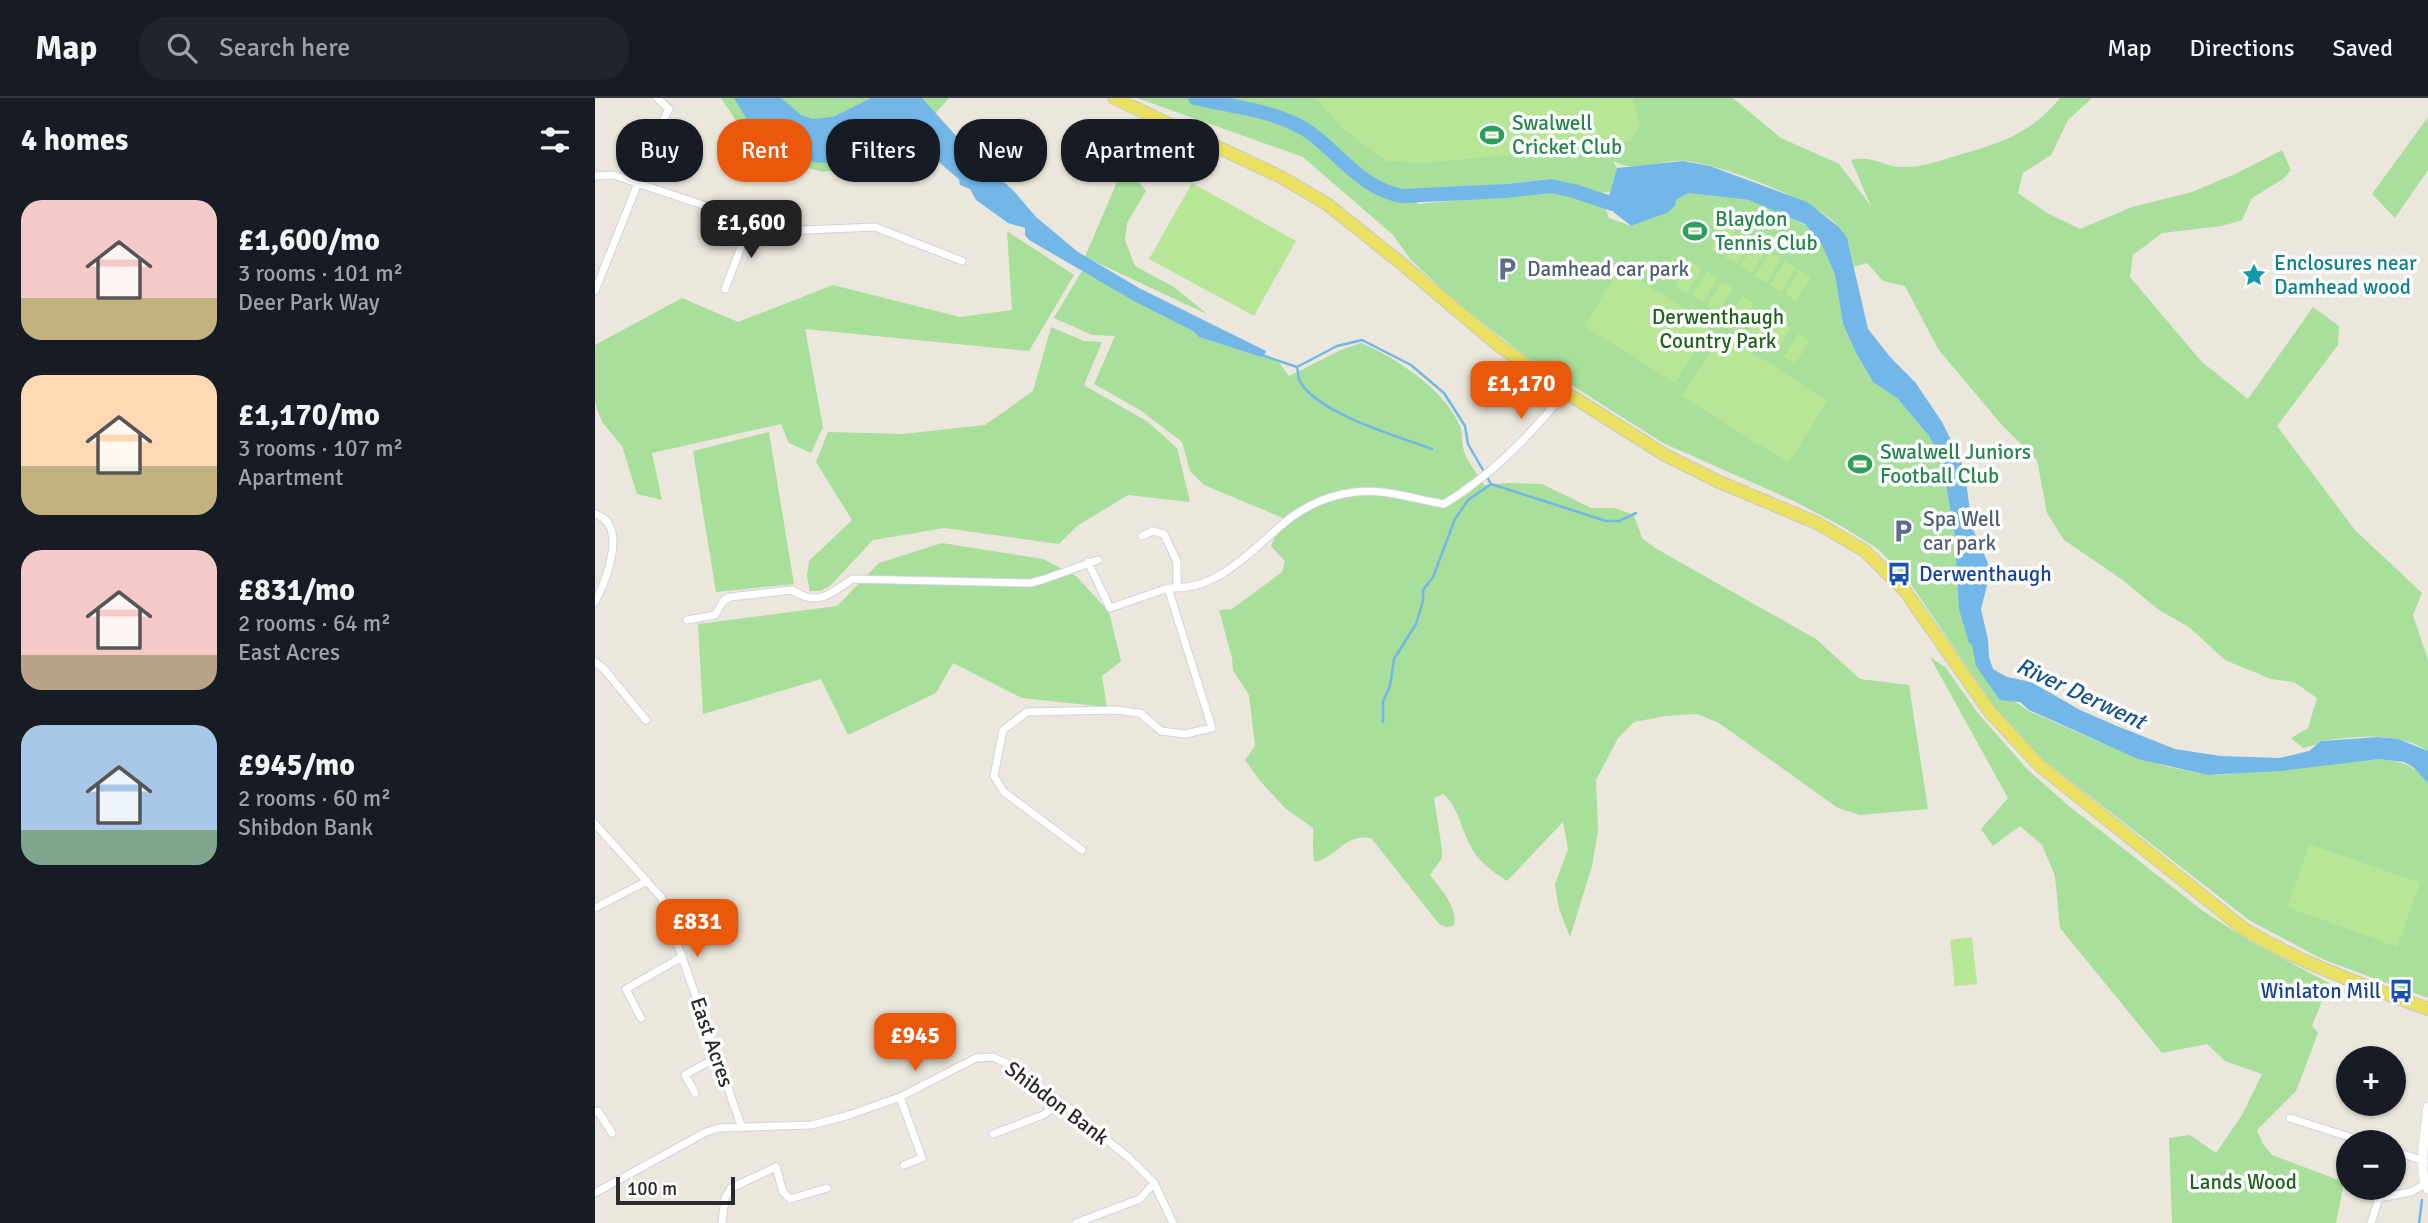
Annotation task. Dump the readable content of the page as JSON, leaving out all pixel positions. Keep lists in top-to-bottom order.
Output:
{
  "streets": {
    "street": ["East Acres", "Shibdon Bank"]
  },
  "crossings": [
    ["East Acres", "Shibdon Bank"]
  ],
  "water": ["River Derwent"],
  "parks": ["Derwenthaugh Country Park", "Lands Wood"],
  "places": {
    "sports": ["Swalwell Cricket Club", "Blaydon Tennis Club", "Swalwell Juniors Football Club"],
    "parking": ["Damhead car park", "Spa Well car park"],
    "place": ["Enclosures near Damhead wood"],
    "bus stop": ["Derwenthaugh", "Winlaton Mill"]
  },
  "scale_bar": "100 m",
  "page": {
    "header": "Map",
    "search": "Search here",
    "nav": ["Map", "Directions", "Saved"],
    "heading": "4 homes",
    "chip": [
      "Buy",
      "Rent",
      "Filters",
      "New",
      "Apartment"
    ],
    "list": [
      {
        "name": "£1,600/mo",
        "note": "3 rooms · 101 m² · Deer Park Way"
      },
      {
        "name": "£1,170/mo",
        "note": "3 rooms · 107 m² · Apartment"
      },
      {
        "name": "£831/mo",
        "note": "2 rooms · 64 m² · East Acres"
      },
      {
        "name": "£945/mo",
        "note": "2 rooms · 60 m² · Shibdon Bank"
      }
    ],
    "price": [
      "£1,600",
      "£1,170",
      "£831",
      "£945"
    ],
    "map_buttons": ["+", "−"],
    "scale": "100 m"
  }
}
